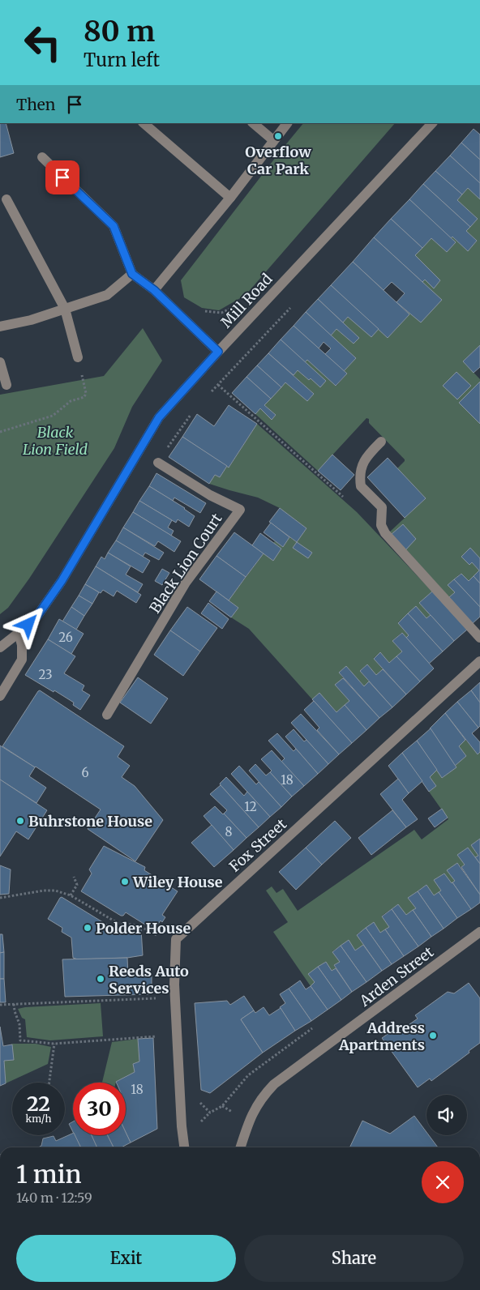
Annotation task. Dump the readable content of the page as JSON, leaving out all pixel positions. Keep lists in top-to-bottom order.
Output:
{
  "streets": {
    "street": [
      "Mill Road",
      "Black Lion Court",
      "Fox Street",
      "Arden Street"
    ]
  },
  "parks": ["Black Lion Field"],
  "places": [
    "Overflow Car Park",
    "Buhrstone House",
    "Wiley House",
    "Polder House",
    "Reeds Auto Services",
    "Address Apartments"
  ],
  "house_numbers": [
    "26",
    "23",
    "6",
    "18",
    "12",
    "8",
    "18"
  ],
  "page": {
    "turn": ["80 m", "Turn left"],
    "then": "Then",
    "speed": "22 km/h",
    "limit": "30",
    "heading": ["1 min", "140 m · 12:59"],
    "buttons": ["Exit", "Share"]
  }
}
